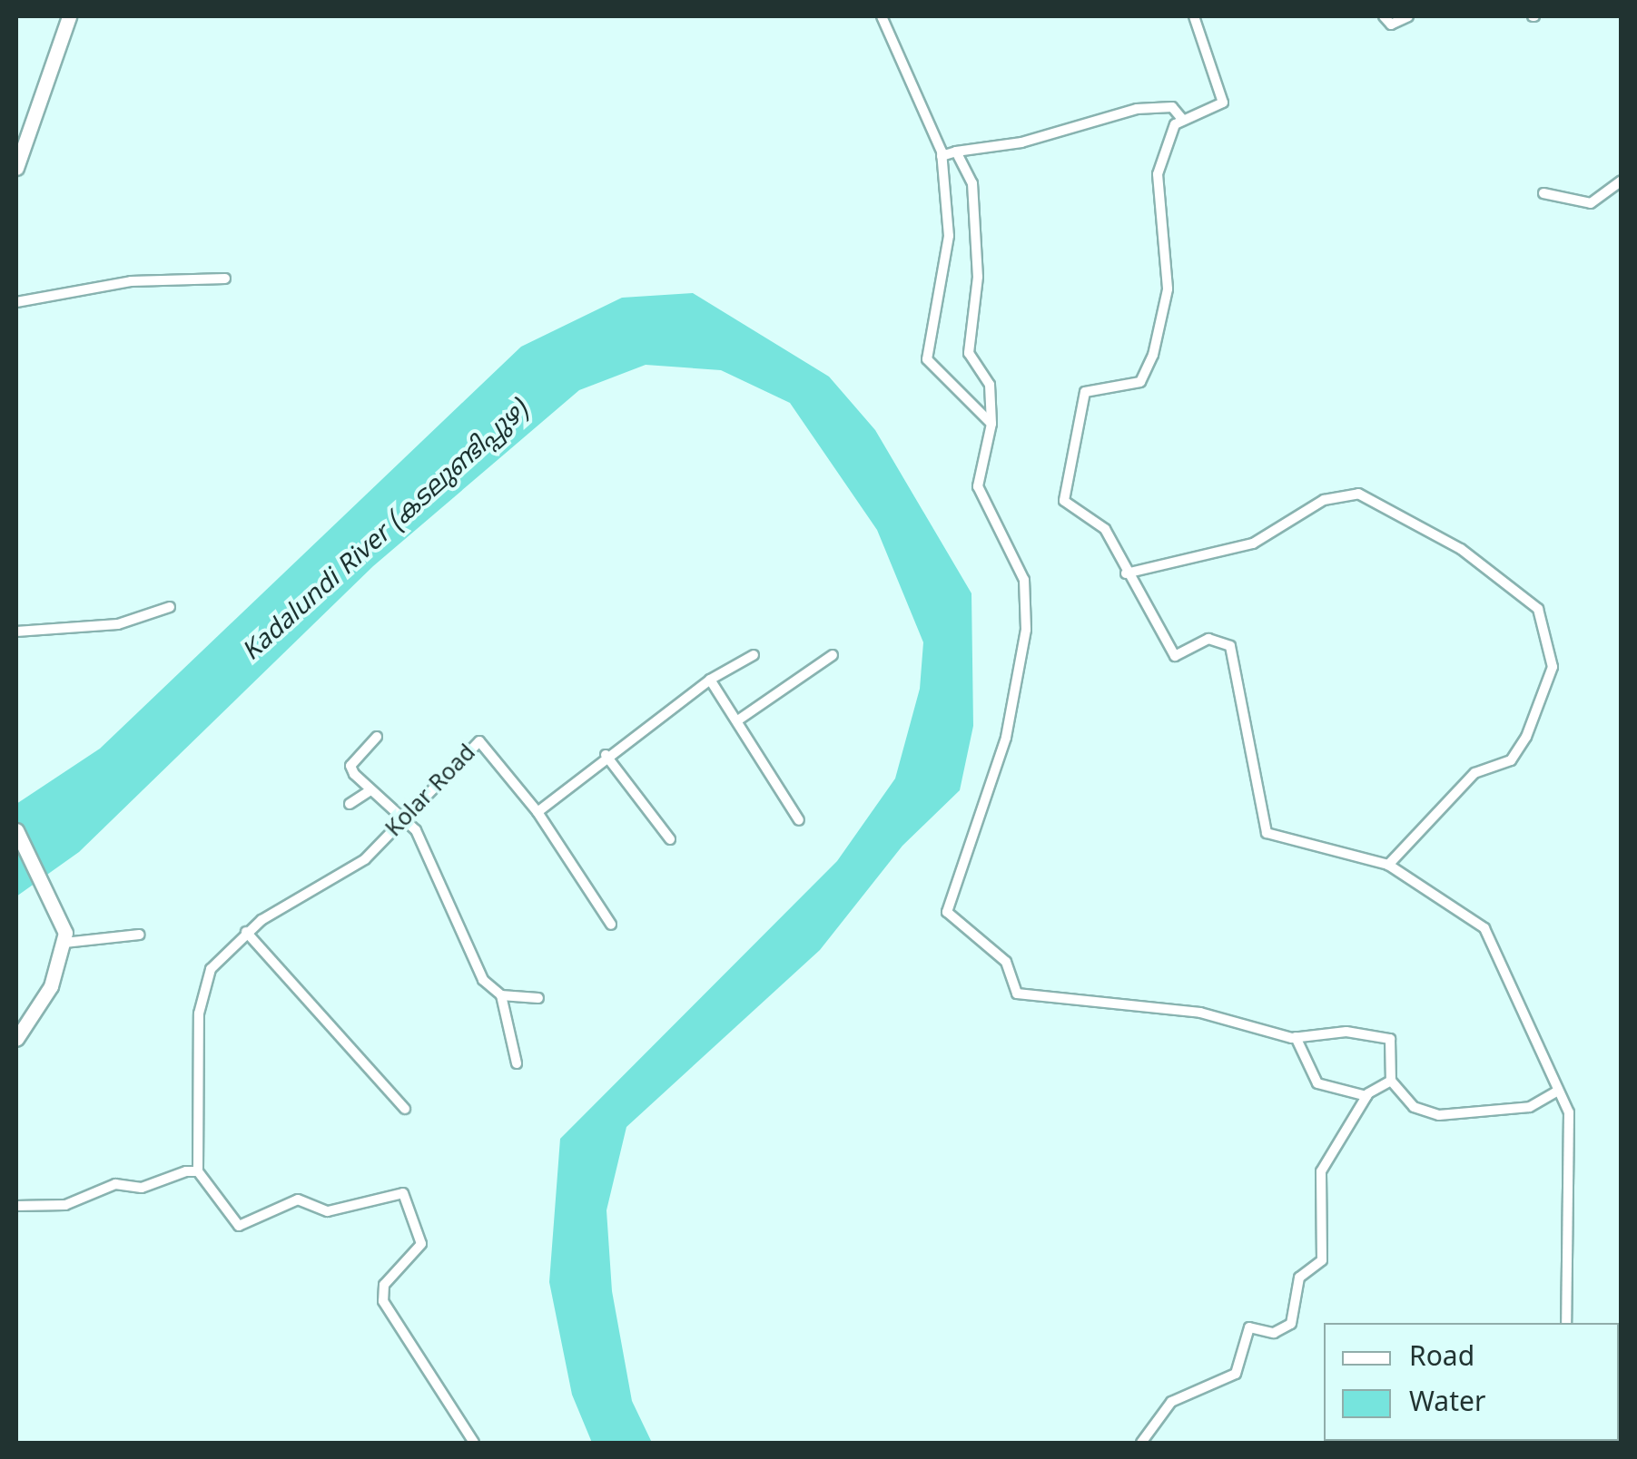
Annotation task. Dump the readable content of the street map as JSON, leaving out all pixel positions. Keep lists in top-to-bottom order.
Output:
{
  "streets": {
    "street": ["Kolar Road"]
  },
  "water": ["Kadalundi River (കടലുണ്ടിപ്പുഴ)"],
  "legend": ["Road", "Water"]
}
